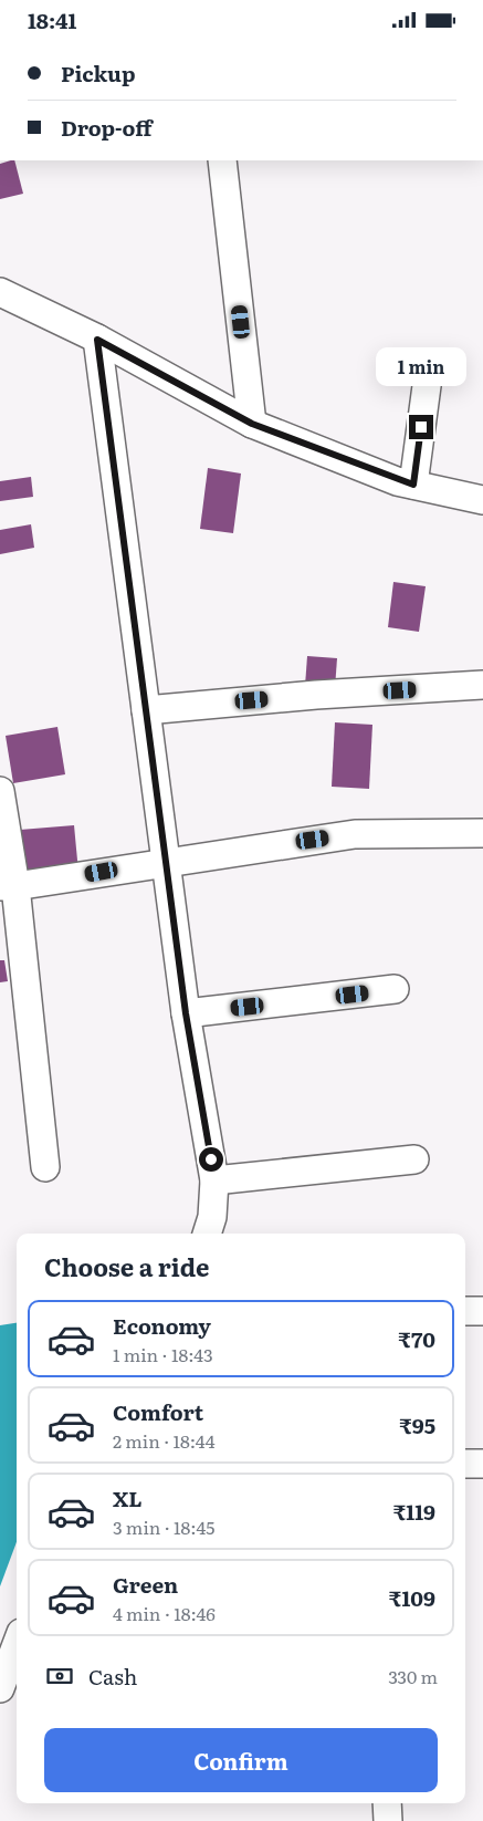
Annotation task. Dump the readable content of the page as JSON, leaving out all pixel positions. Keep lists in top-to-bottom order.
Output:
{
  "page": {
    "status": "18:41",
    "banner": ["Pickup", "Drop-off"],
    "bubble": "1 min",
    "heading": "Choose a ride",
    "list": [
      {
        "name": "Economy",
        "note": "1 min · 18:43",
        "value": "₹70"
      },
      {
        "name": "Comfort",
        "note": "2 min · 18:44",
        "value": "₹95"
      },
      {
        "name": "XL",
        "note": "3 min · 18:45",
        "value": "₹119"
      },
      {
        "name": "Green",
        "note": "4 min · 18:46",
        "value": "₹109"
      }
    ],
    "pay": ["Cash", "330 m"],
    "buttons": "Confirm"
  }
}
